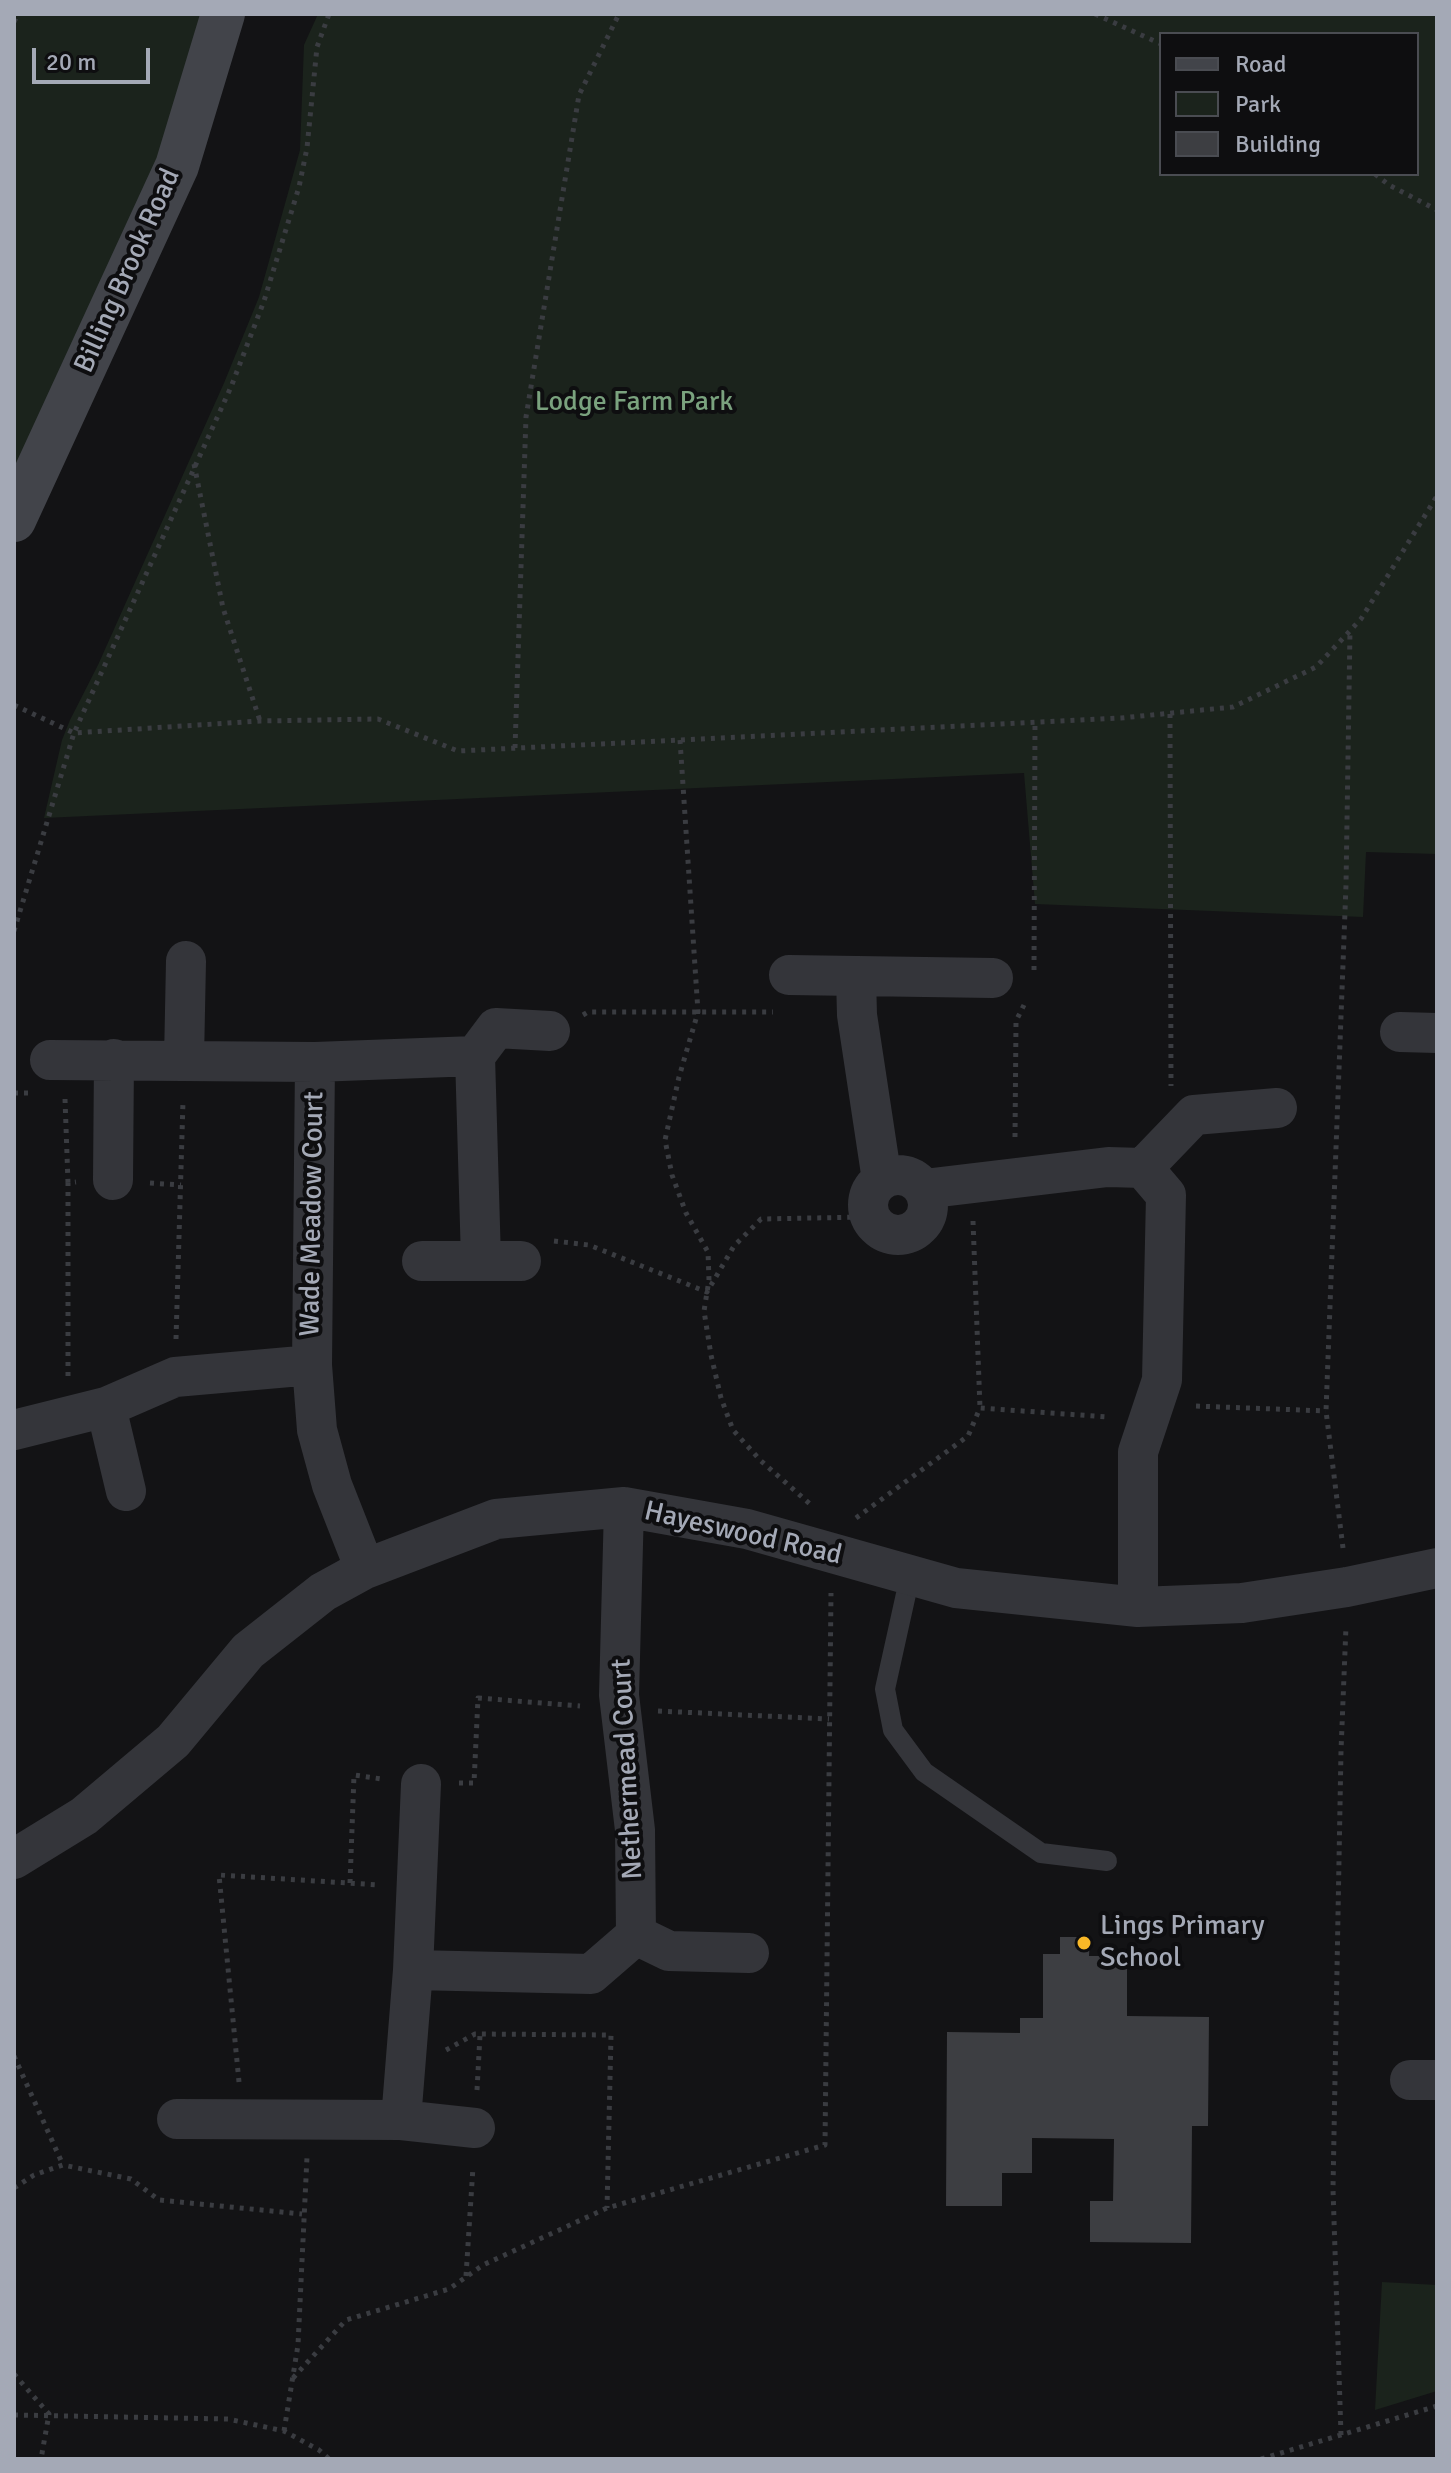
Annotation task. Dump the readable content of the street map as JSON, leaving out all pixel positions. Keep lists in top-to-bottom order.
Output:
{
  "streets": {
    "street": [
      "Billing Brook Road",
      "Wade Meadow Court",
      "Hayeswood Road",
      "Nethermead Court"
    ]
  },
  "crossings": [
    ["Wade Meadow Court", "Hayeswood Road"],
    ["Hayeswood Road", "Nethermead Court"]
  ],
  "parks": ["Lodge Farm Park"],
  "places": ["Lings Primary School"],
  "legend": ["Road", "Park", "Building"],
  "scale_bar": "20 m"
}
